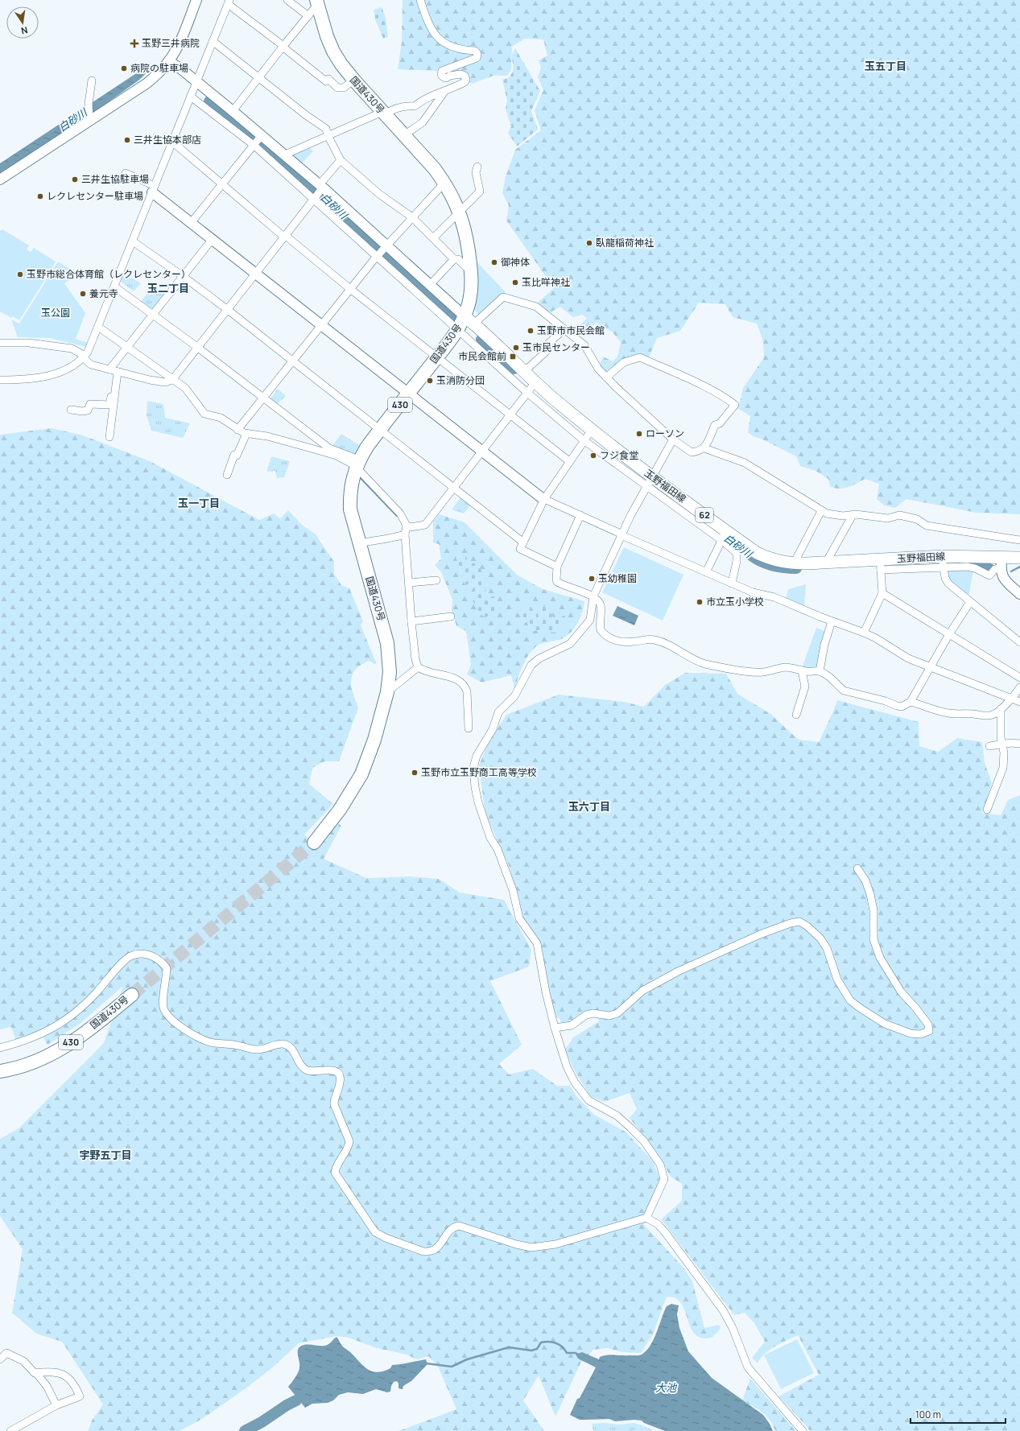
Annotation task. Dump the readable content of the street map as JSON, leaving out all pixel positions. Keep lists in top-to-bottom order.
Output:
{
  "streets": {
    "highway": ["国道430号", "430"],
    "main road": ["玉野福田線", "62"]
  },
  "crossings": [
    ["国道430号", "玉野福田線"]
  ],
  "districts": [
    "玉五丁目",
    "玉二丁目",
    "玉一丁目",
    "玉六丁目",
    "宇野五丁目"
  ],
  "water": ["白砂川", "大池"],
  "parks": ["玉公園"],
  "places": {
    "health": ["玉野三井病院"],
    "other": [
      "病院の駐車場",
      "三井生協本部店",
      "三井生協駐車場",
      "レクレセンター駐車場",
      "臥龍稲荷神社",
      "御神体",
      "玉野市総合体育館（レクレセンター）",
      "玉比咩神社",
      "養元寺",
      "玉野市市民会館",
      "玉市民センター",
      "玉消防分団",
      "ローソン",
      "フジ食堂",
      "玉幼稚園",
      "市立玉小学校",
      "玉野市立玉野商工高等学校"
    ],
    "transit": ["市民会館前"]
  },
  "scale_bar": "100 m",
  "north": "bottom"
}
